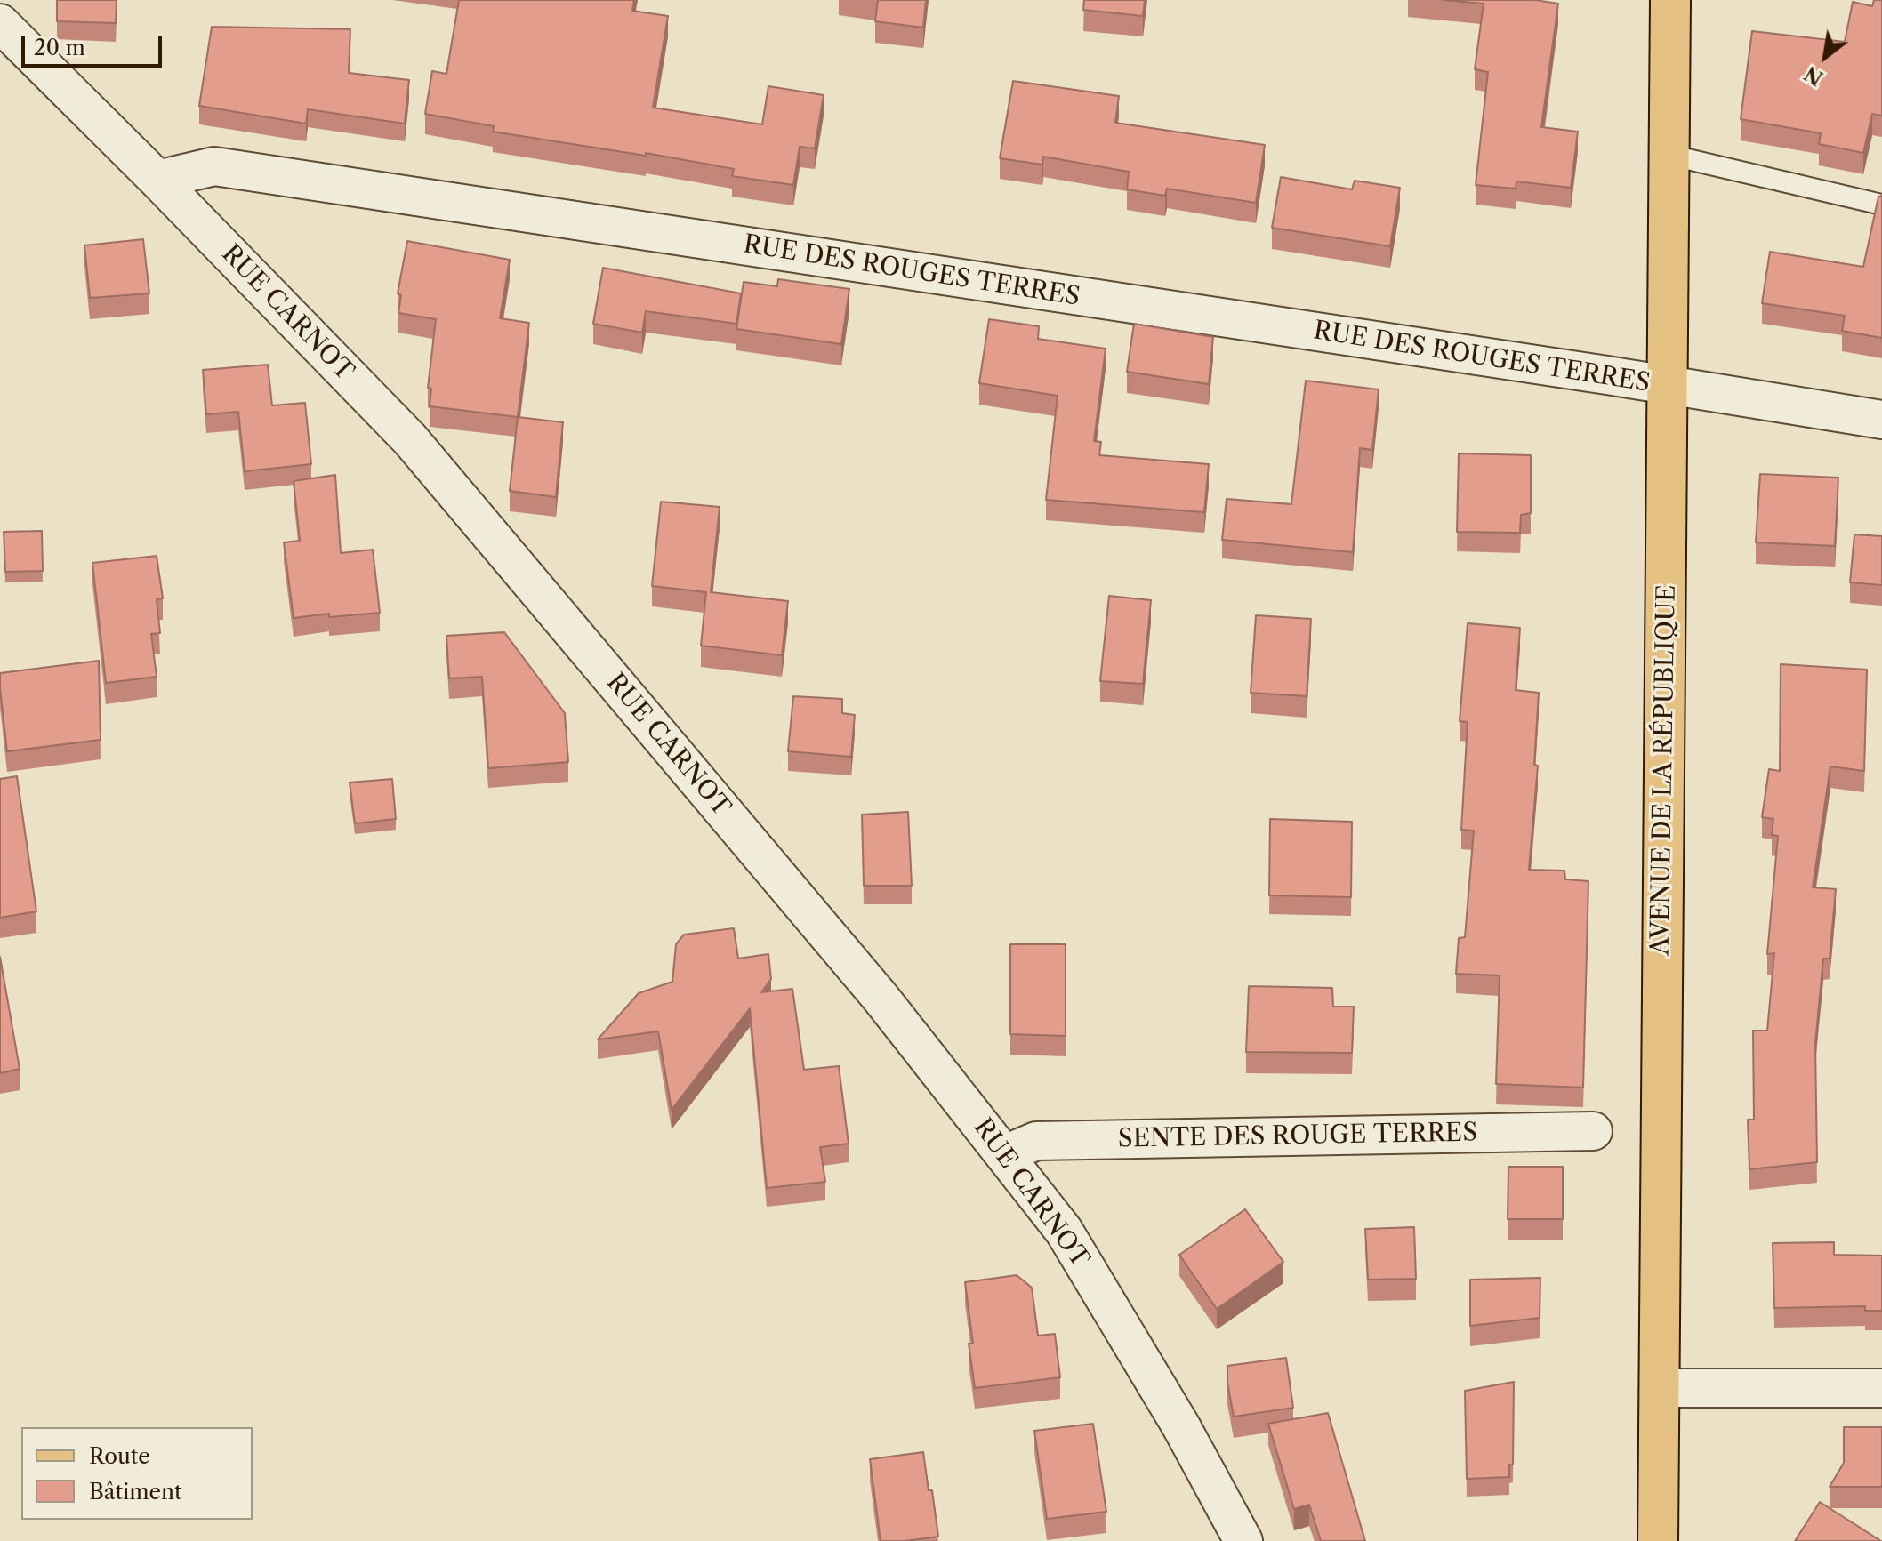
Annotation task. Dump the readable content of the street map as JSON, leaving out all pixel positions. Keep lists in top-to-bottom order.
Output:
{
  "streets": {
    "main road": ["AVENUE DE LA RÉPUBLIQUE"],
    "street": ["RUE DES ROUGES TERRES", "RUE CARNOT", "SENTE DES ROUGE TERRES"]
  },
  "crossings": [
    ["RUE DES ROUGES TERRES", "RUE CARNOT"],
    ["RUE DES ROUGES TERRES", "AVENUE DE LA RÉPUBLIQUE"],
    ["RUE CARNOT", "SENTE DES ROUGE TERRES"]
  ],
  "legend": ["Route", "Bâtiment"],
  "scale_bar": "20 m",
  "north": "bottom left"
}
